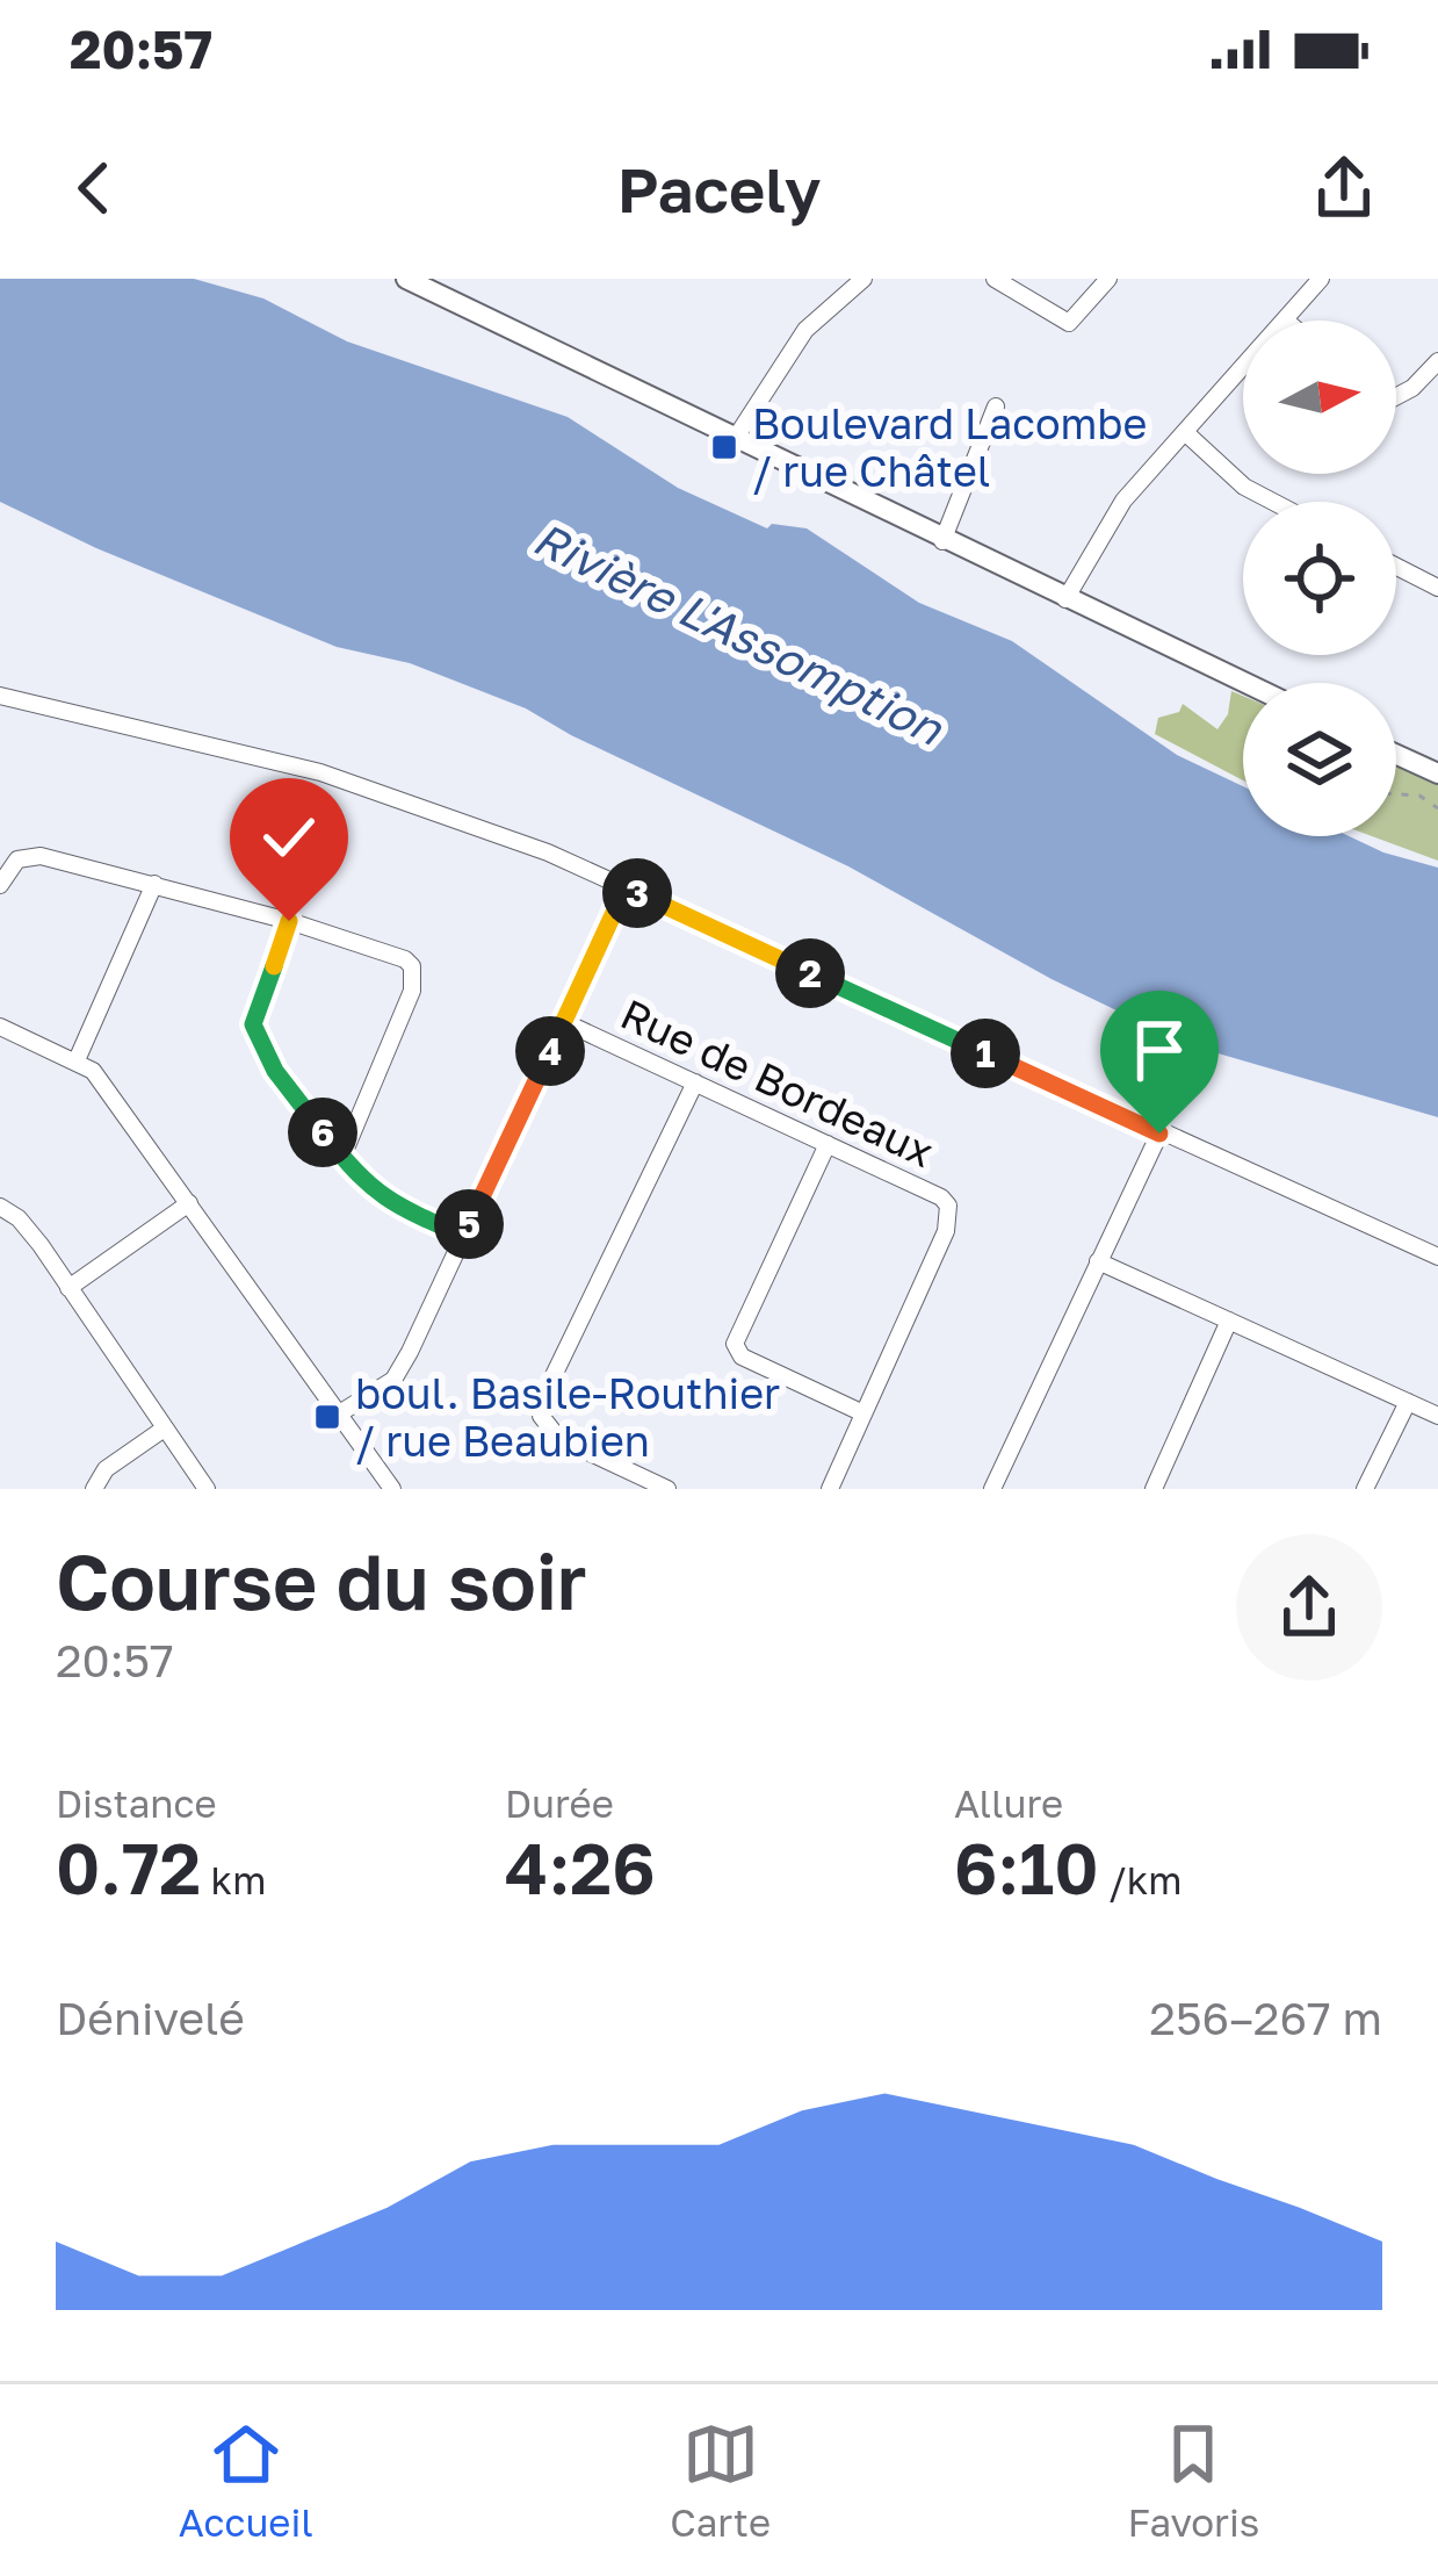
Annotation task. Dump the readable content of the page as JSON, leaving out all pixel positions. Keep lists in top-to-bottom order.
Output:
{
  "streets": {
    "street": ["Rue de Bordeaux"]
  },
  "water": ["Rivière L'Assomption"],
  "places": {
    "transit": ["Boulevard Lacombe / rue Châtel", "boul. Basile-Routhier / rue Beaubien"]
  },
  "north": "right",
  "page": {
    "status": "20:57",
    "header": "Pacely",
    "pins": [
      "3",
      "2",
      "4",
      "1",
      "6",
      "5"
    ],
    "heading": ["Course du soir", "20:57"],
    "stats": [
      ["Distance", "0.72 km"],
      ["Durée", "4:26"],
      ["Allure", "6:10 /km"]
    ],
    "chart": ["Dénivelé", "256–267 m"],
    "tabs": ["Accueil", "Carte", "Favoris"]
  }
}
